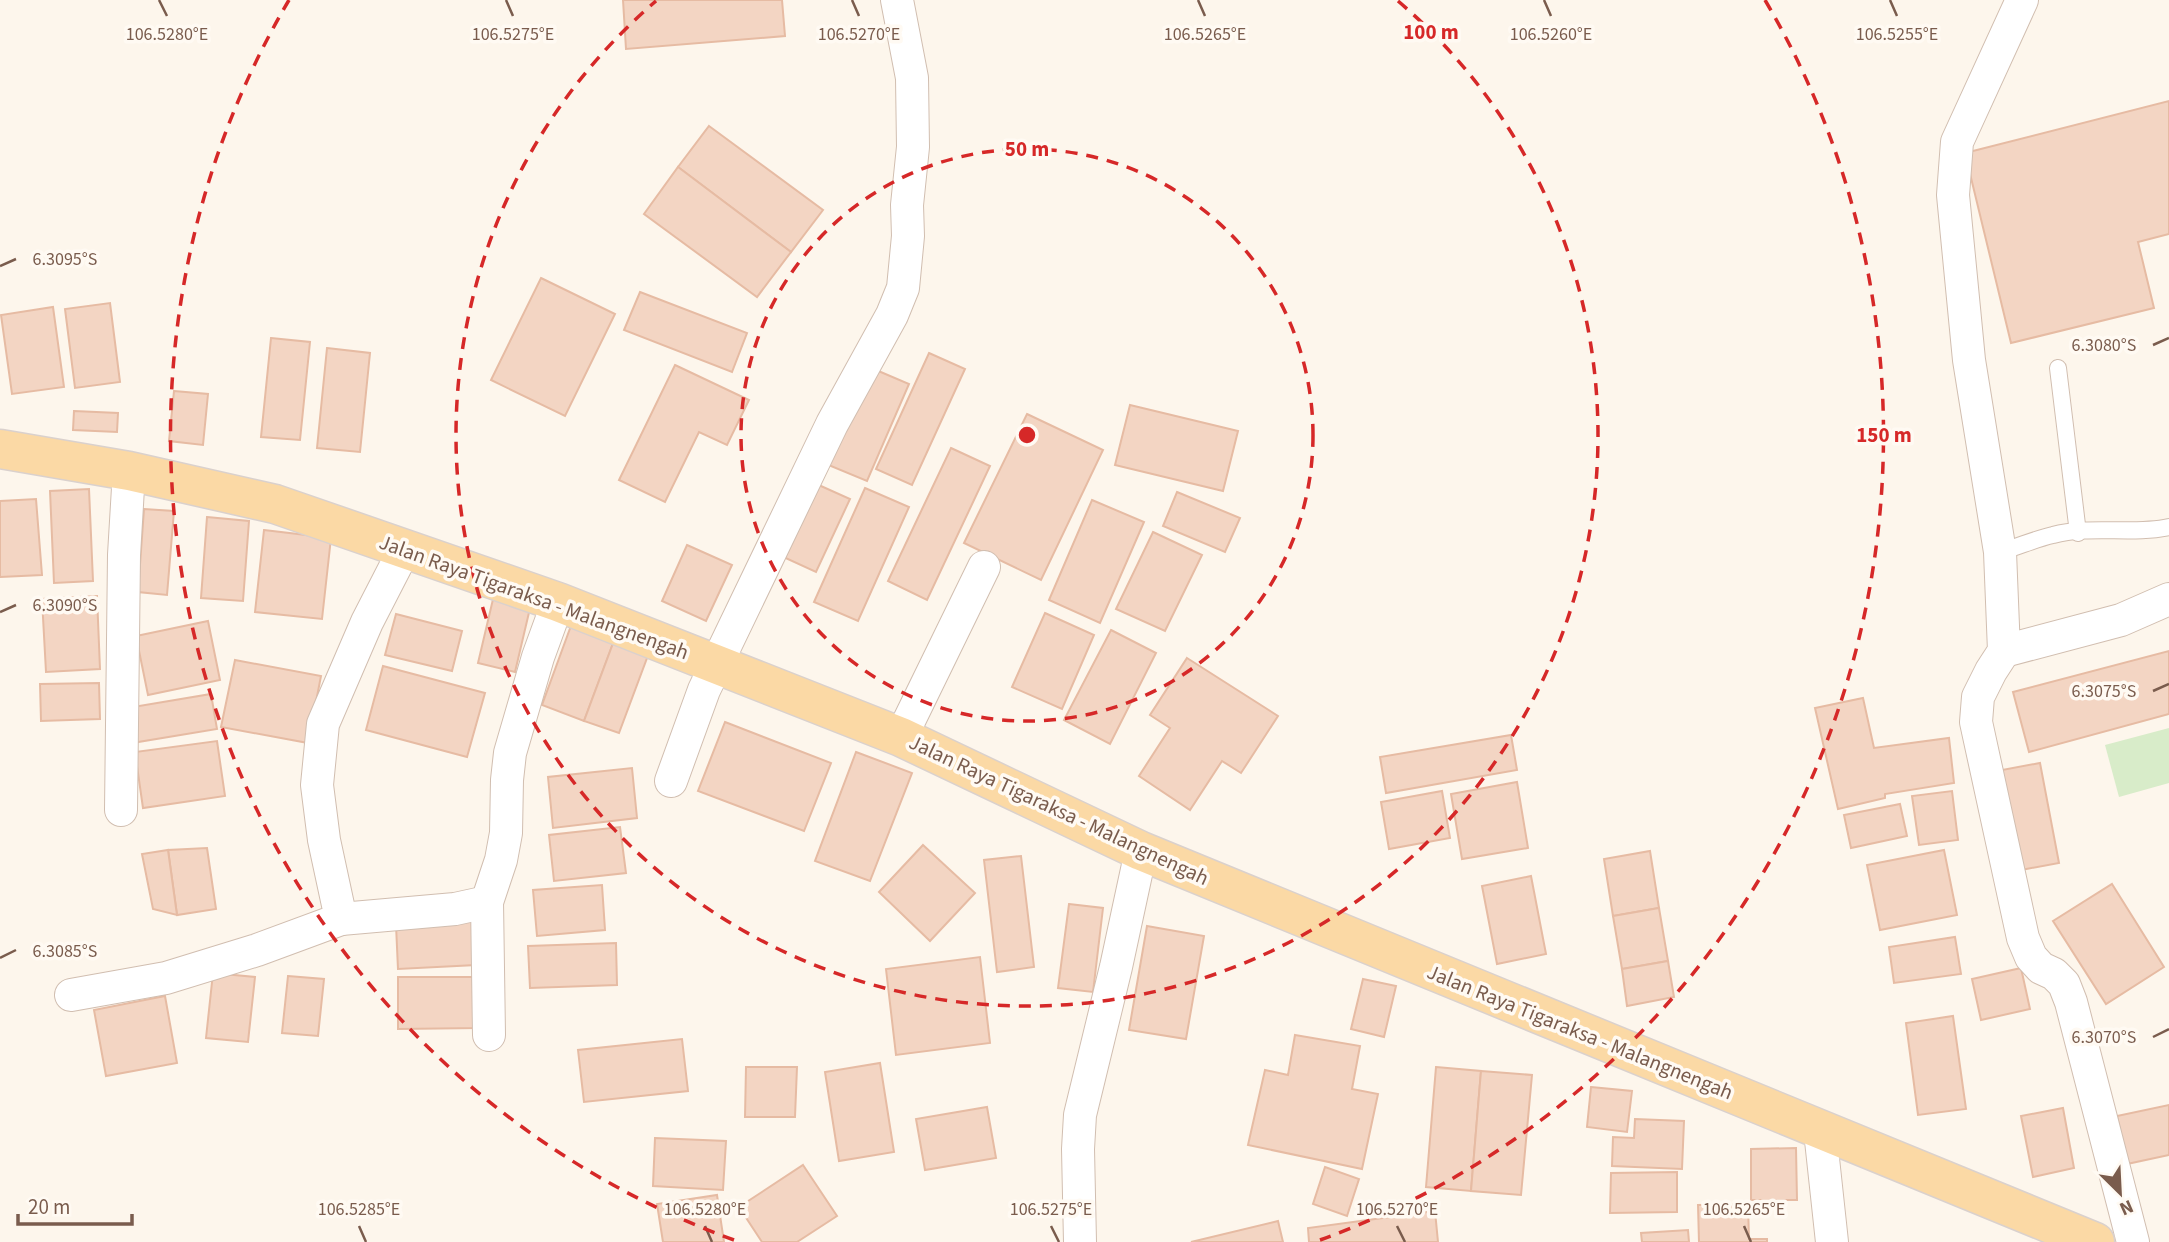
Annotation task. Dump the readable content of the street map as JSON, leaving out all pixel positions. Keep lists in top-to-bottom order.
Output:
{
  "streets": {
    "main road": ["Jalan Raya Tigaraksa - Malangnengah"]
  },
  "scale_bar": "20 m",
  "north": "bottom right",
  "coordinates": [
    "106.5280°E",
    "106.5275°E",
    "106.5270°E",
    "106.5265°E",
    "106.5260°E",
    "106.5255°E",
    "6.3095°S",
    "6.3080°S",
    "6.3090°S",
    "6.3075°S",
    "6.3085°S",
    "6.3070°S",
    "106.5285°E"
  ],
  "rings": ["100 m", "50 m", "150 m"]
}
